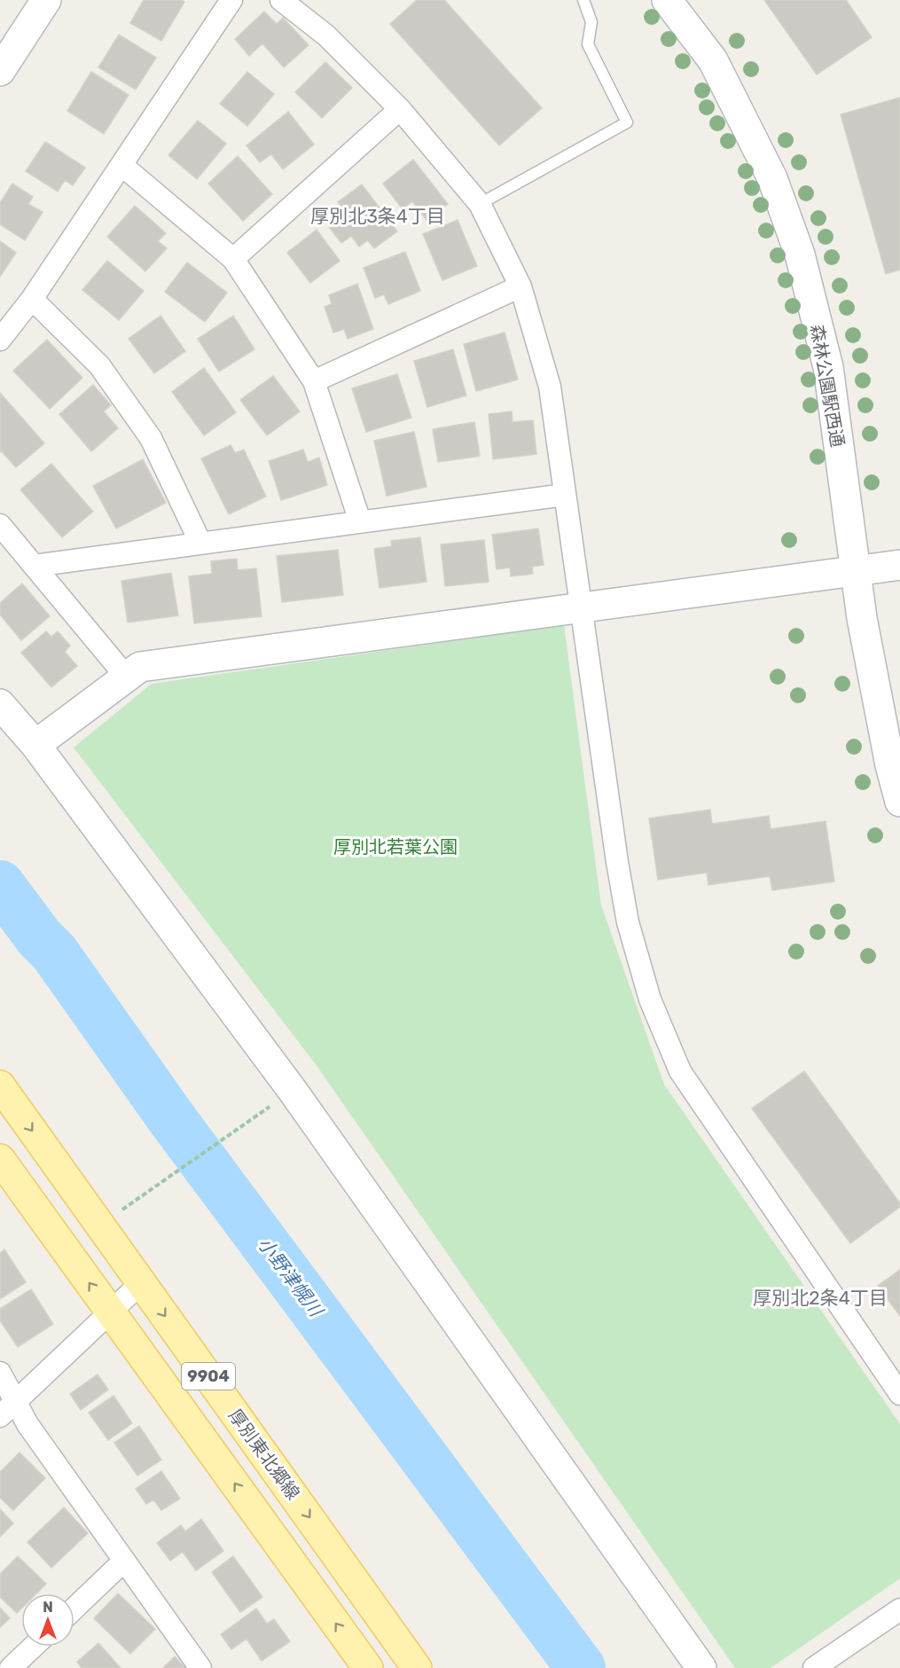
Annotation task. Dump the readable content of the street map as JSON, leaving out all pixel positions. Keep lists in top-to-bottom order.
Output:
{
  "streets": {
    "main road": ["9904", "厚別東北郷線"],
    "street": ["森林公園駅西通"]
  },
  "districts": ["厚別北3条4丁目", "厚別北2条4丁目"],
  "water": ["小野津幌川"],
  "parks": ["厚別北若葉公園"],
  "north": "top"
}
